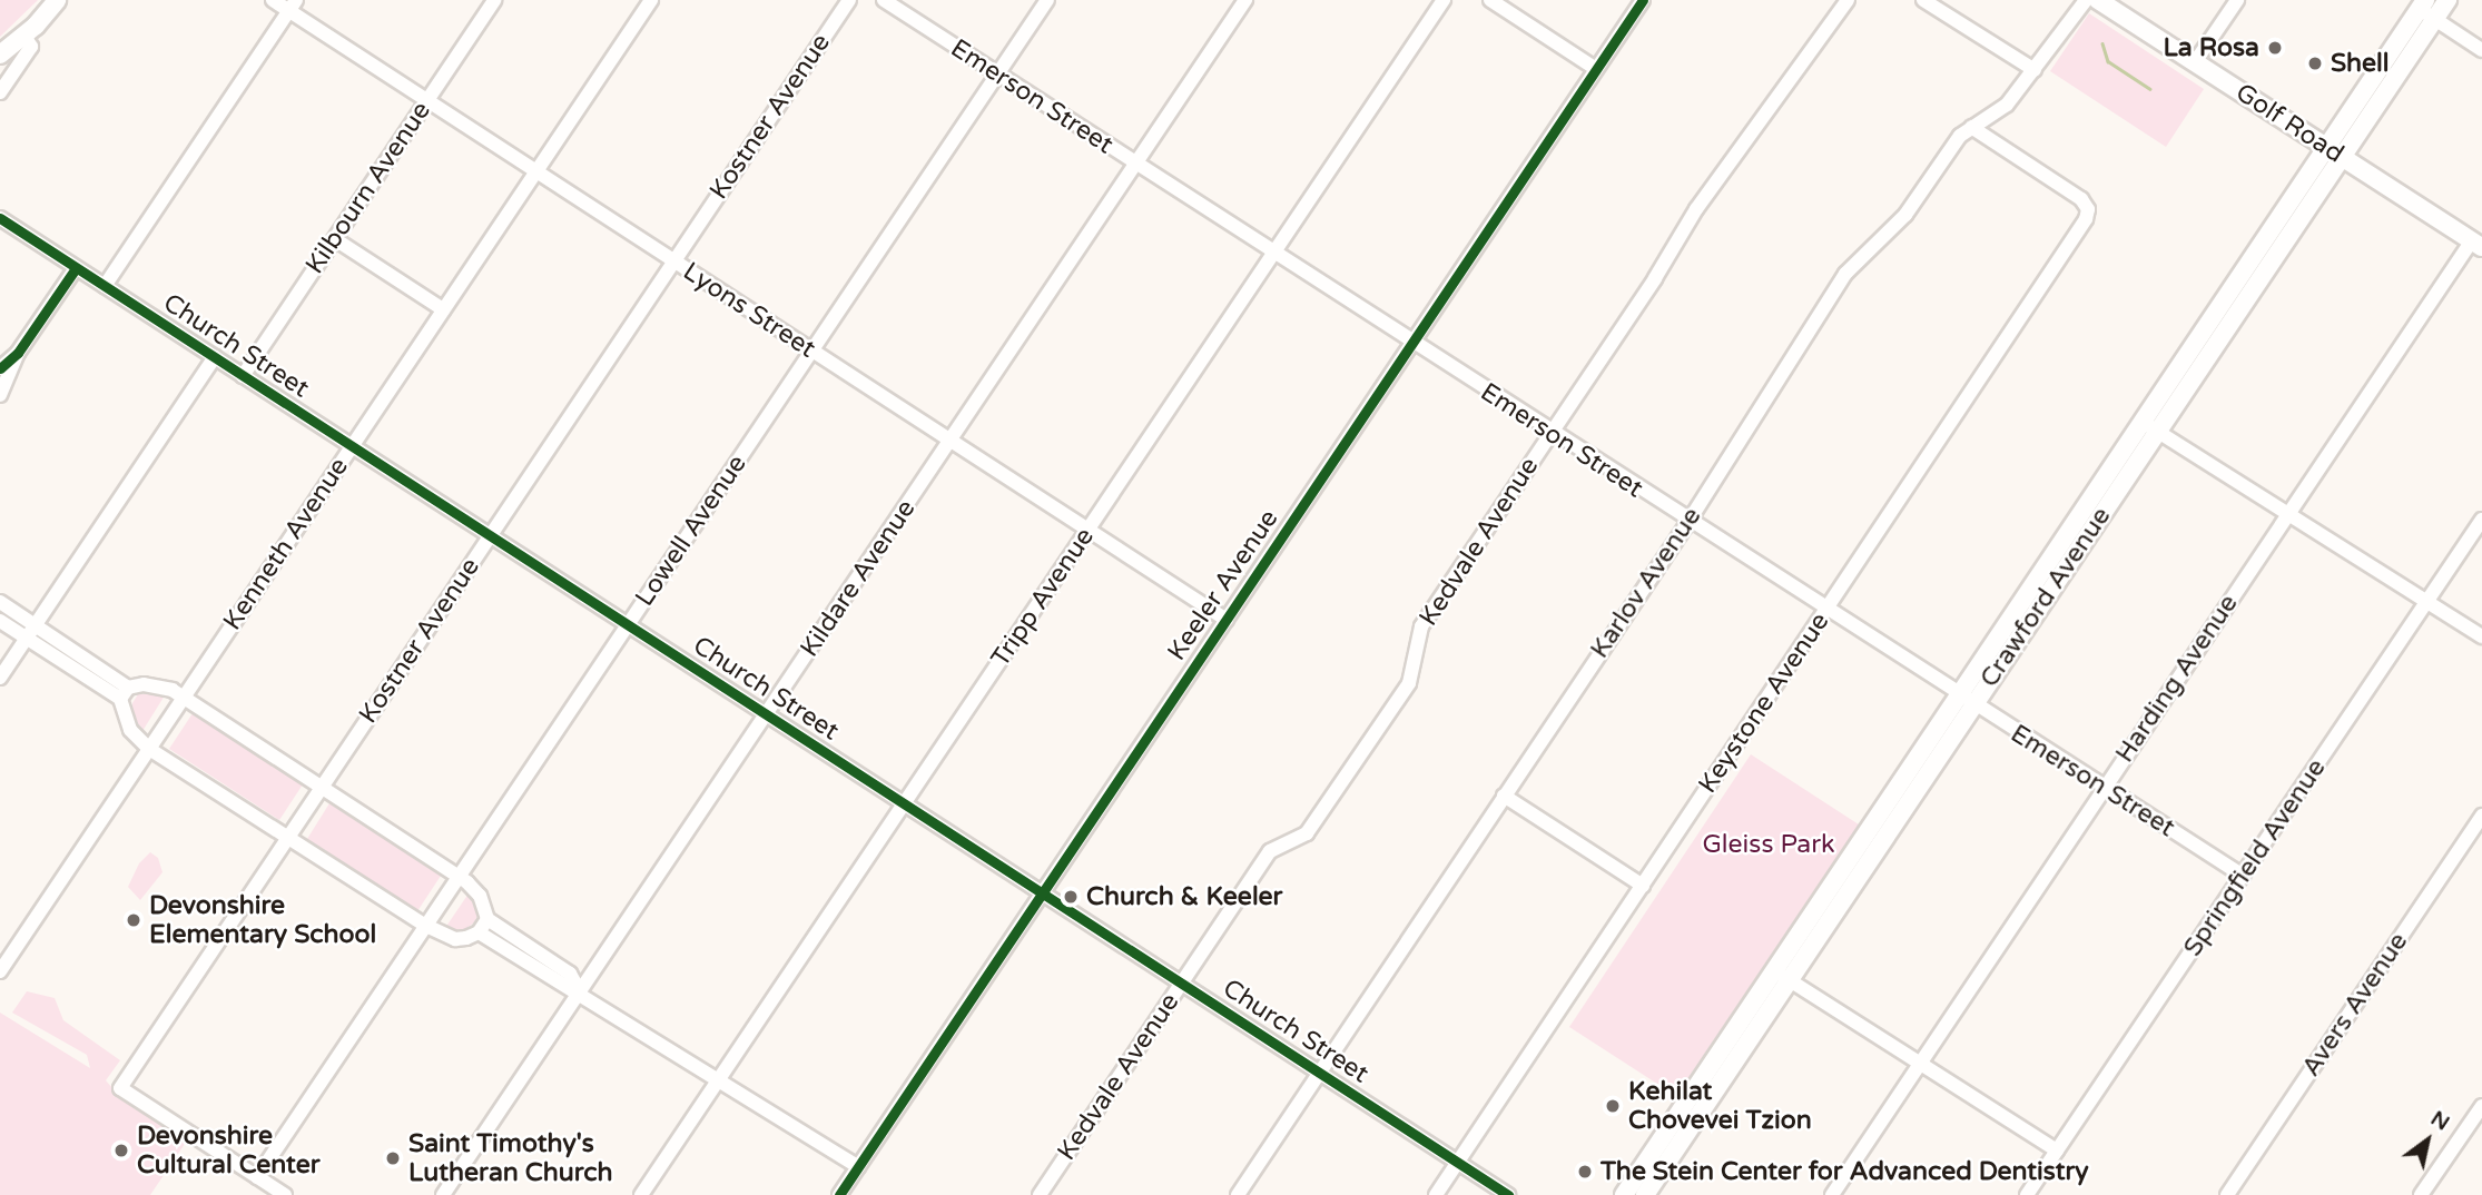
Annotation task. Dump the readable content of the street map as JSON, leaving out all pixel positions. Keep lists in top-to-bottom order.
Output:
{
  "streets": {
    "main road": ["Golf Road", "Crawford Avenue"],
    "street": [
      "Emerson Street",
      "Kostner Avenue",
      "Kilbourn Avenue",
      "Lyons Street",
      "Church Street",
      "Lowell Avenue",
      "Kedvale Avenue",
      "Kenneth Avenue",
      "Kildare Avenue",
      "Karlov Avenue",
      "Keeler Avenue",
      "Tripp Avenue",
      "Harding Avenue",
      "Keystone Avenue",
      "Springfield Avenue",
      "Avers Avenue"
    ]
  },
  "crossings": [
    ["Emerson Street", "Lowell Avenue"],
    ["Emerson Street", "Kedvale Avenue"],
    ["Emerson Street", "Kildare Avenue"],
    ["Emerson Street", "Karlov Avenue"],
    ["Emerson Street", "Keeler Avenue"],
    ["Emerson Street", "Tripp Avenue"],
    ["Emerson Street", "Crawford Avenue"],
    ["Emerson Street", "Harding Avenue"],
    ["Emerson Street", "Keystone Avenue"],
    ["Emerson Street", "Springfield Avenue"],
    ["Kostner Avenue", "Lyons Street"],
    ["Kostner Avenue", "Church Street"],
    ["Kostner Avenue", "Lowell Avenue"],
    ["Golf Road", "Crawford Avenue"],
    ["Golf Road", "Harding Avenue"],
    ["Kilbourn Avenue", "Lyons Street"],
    ["Kilbourn Avenue", "Church Street"],
    ["Lyons Street", "Lowell Avenue"],
    ["Lyons Street", "Kenneth Avenue"],
    ["Lyons Street", "Kildare Avenue"],
    ["Lyons Street", "Keeler Avenue"],
    ["Lyons Street", "Tripp Avenue"],
    ["Church Street", "Lowell Avenue"],
    ["Church Street", "Kedvale Avenue"],
    ["Church Street", "Kenneth Avenue"],
    ["Church Street", "Kildare Avenue"],
    ["Church Street", "Karlov Avenue"],
    ["Church Street", "Keeler Avenue"],
    ["Church Street", "Tripp Avenue"],
    ["Church Street", "Keystone Avenue"],
    ["Karlov Avenue", "Keystone Avenue"]
  ],
  "parks": ["Gleiss Park"],
  "places": [
    "La Rosa",
    "Shell",
    "Church & Keeler",
    "Devonshire Elementary School",
    "Kehilat Chovevei Tzion",
    "Devonshire Cultural Center",
    "Saint Timothy's Lutheran Church",
    "The Stein Center for Advanced Dentistry"
  ],
  "north": "top right"
}
